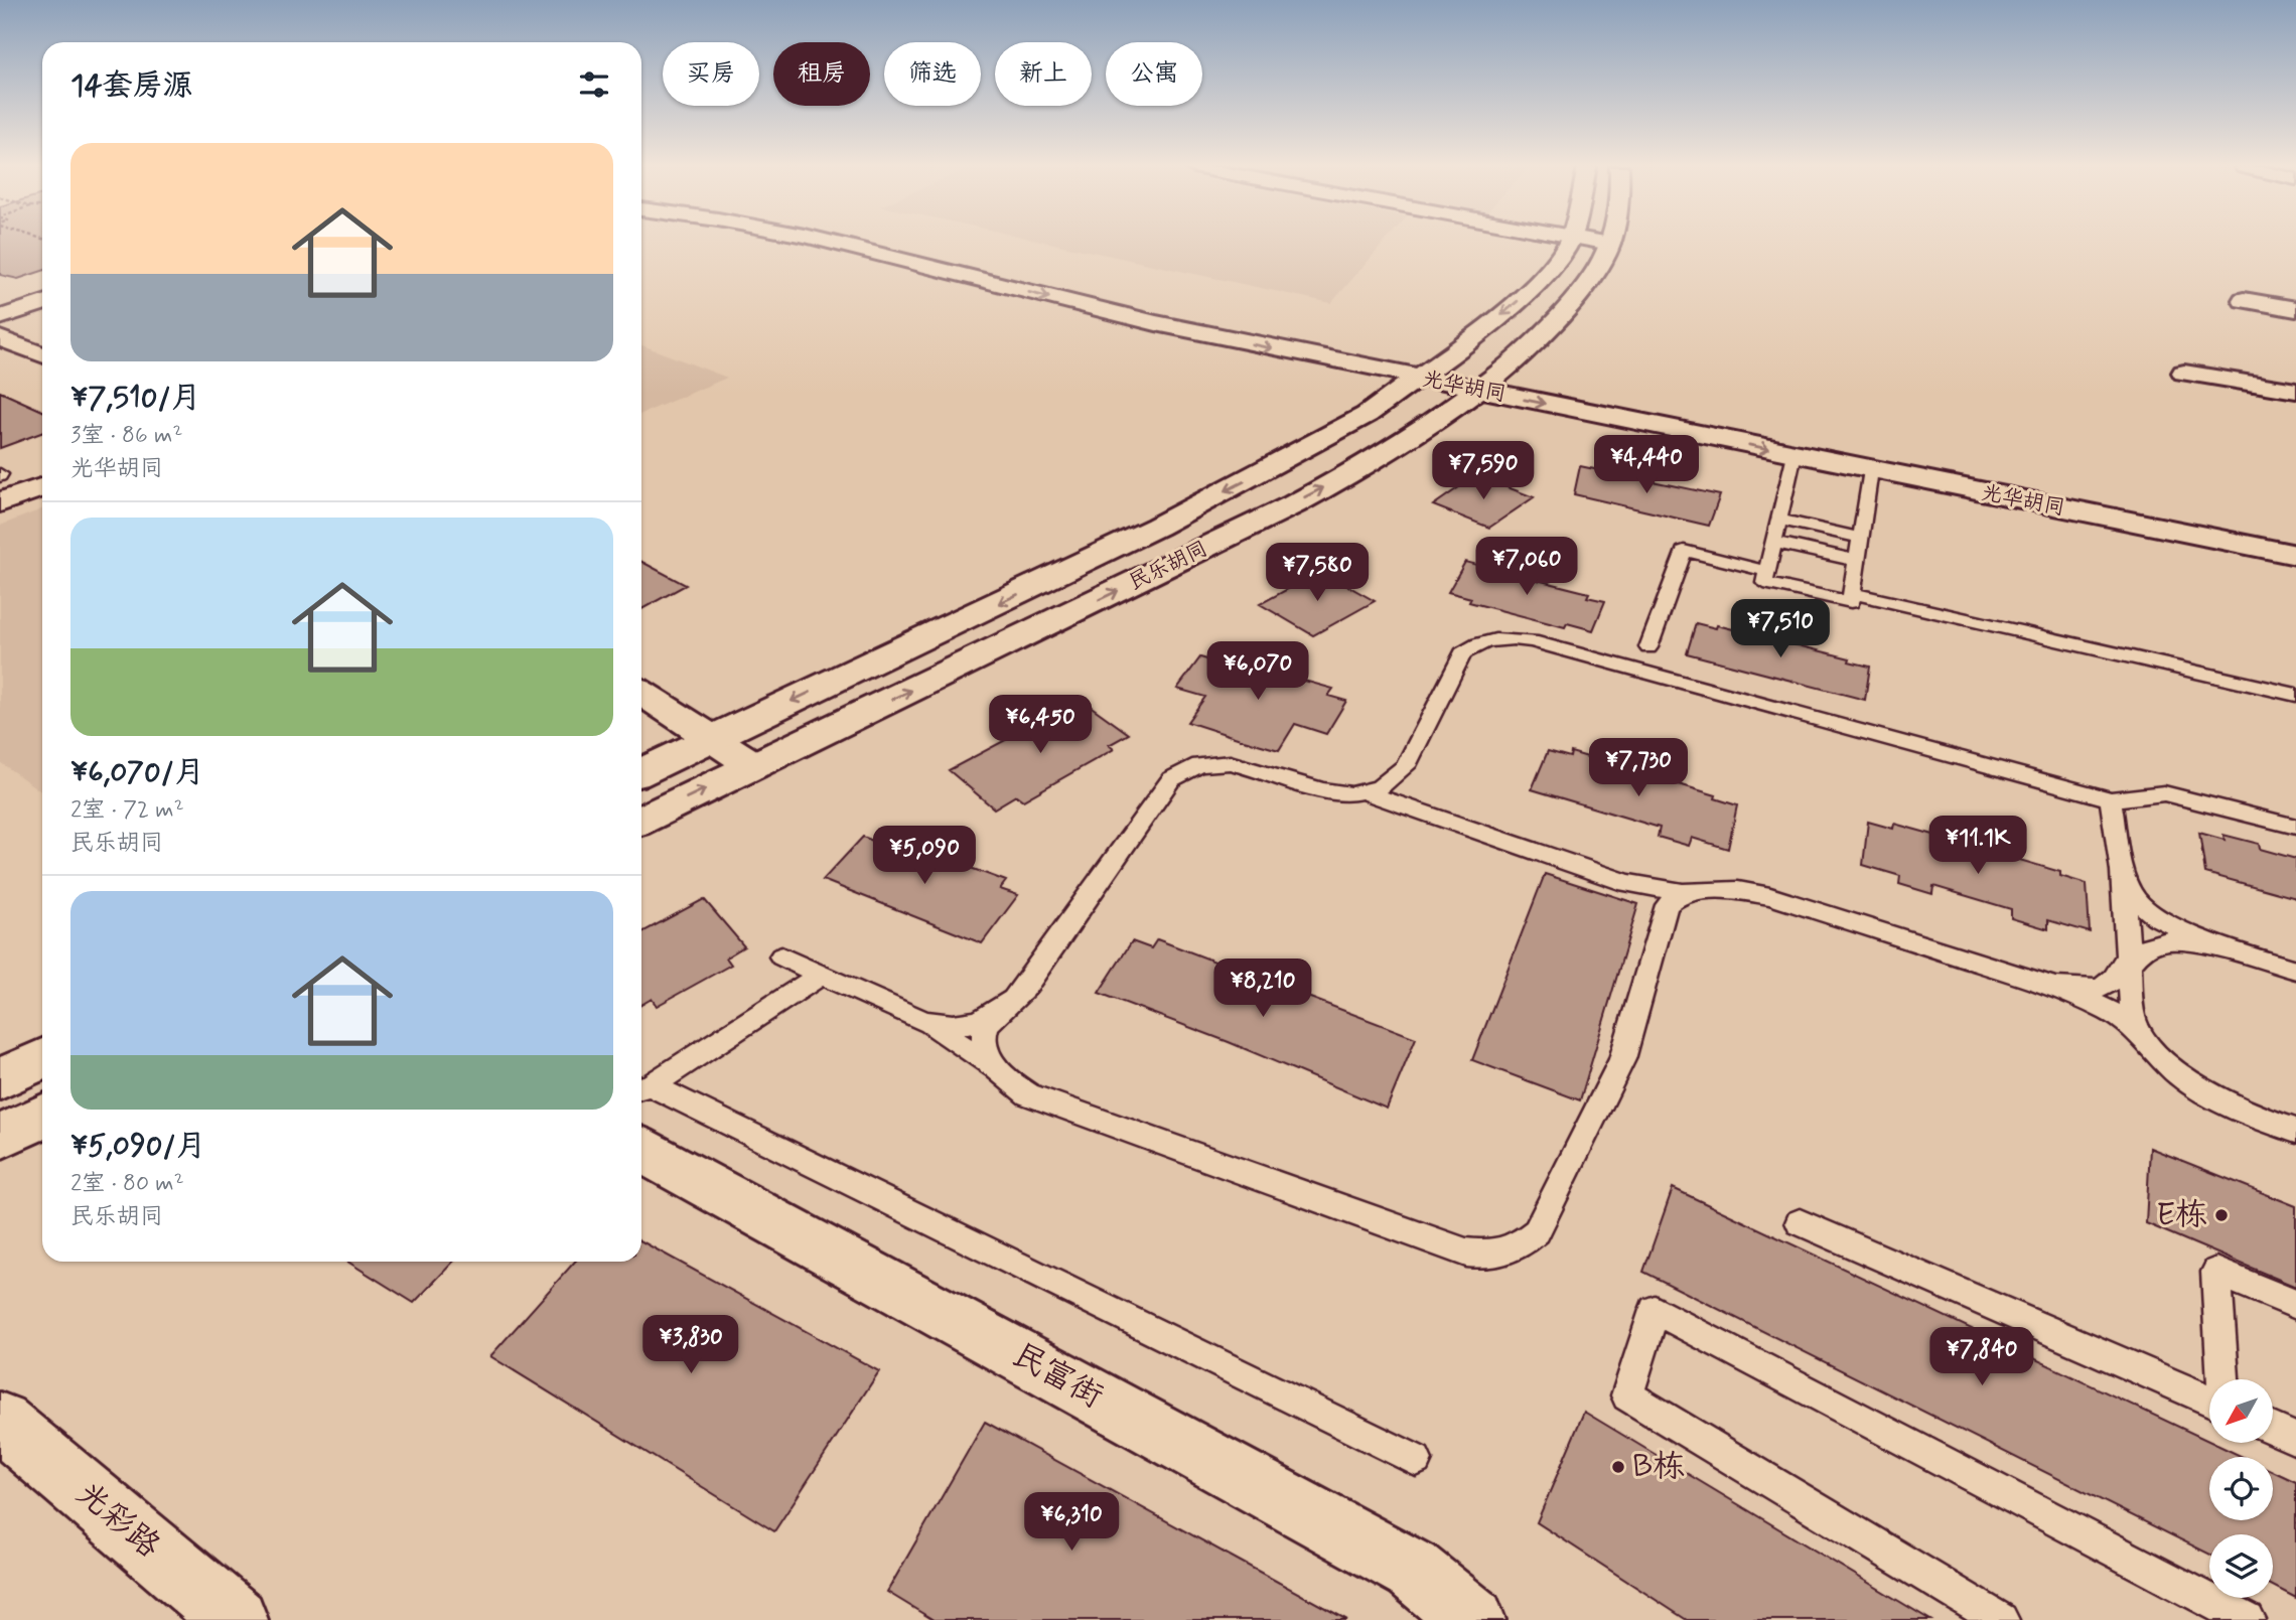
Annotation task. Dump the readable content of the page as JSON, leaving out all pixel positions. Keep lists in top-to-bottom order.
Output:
{
  "streets": {
    "street": [
      "光华胡同",
      "民乐胡同",
      "民富街",
      "光彩路"
    ]
  },
  "crossings": [
    ["光华胡同", "民乐胡同"]
  ],
  "places": ["E栋", "B栋"],
  "north": "bottom left",
  "page": {
    "chip": [
      "买房",
      "租房",
      "筛选",
      "新上",
      "公寓"
    ],
    "heading": "14套房源",
    "list": [
      {
        "name": "¥7,510/月",
        "note": "3室 · 86 m² · 光华胡同"
      },
      {
        "name": "¥6,070/月",
        "note": "2室 · 72 m² · 民乐胡同"
      },
      {
        "name": "¥5,090/月",
        "note": "2室 · 80 m² · 民乐胡同"
      }
    ],
    "price": [
      "¥4,440",
      "¥7,590",
      "¥7,060",
      "¥7,580",
      "¥7,510",
      "¥6,070",
      "¥6,450",
      "¥7,730",
      "¥11.1K",
      "¥5,090",
      "¥8,210",
      "¥3,830",
      "¥7,840",
      "¥6,310"
    ]
  }
}
